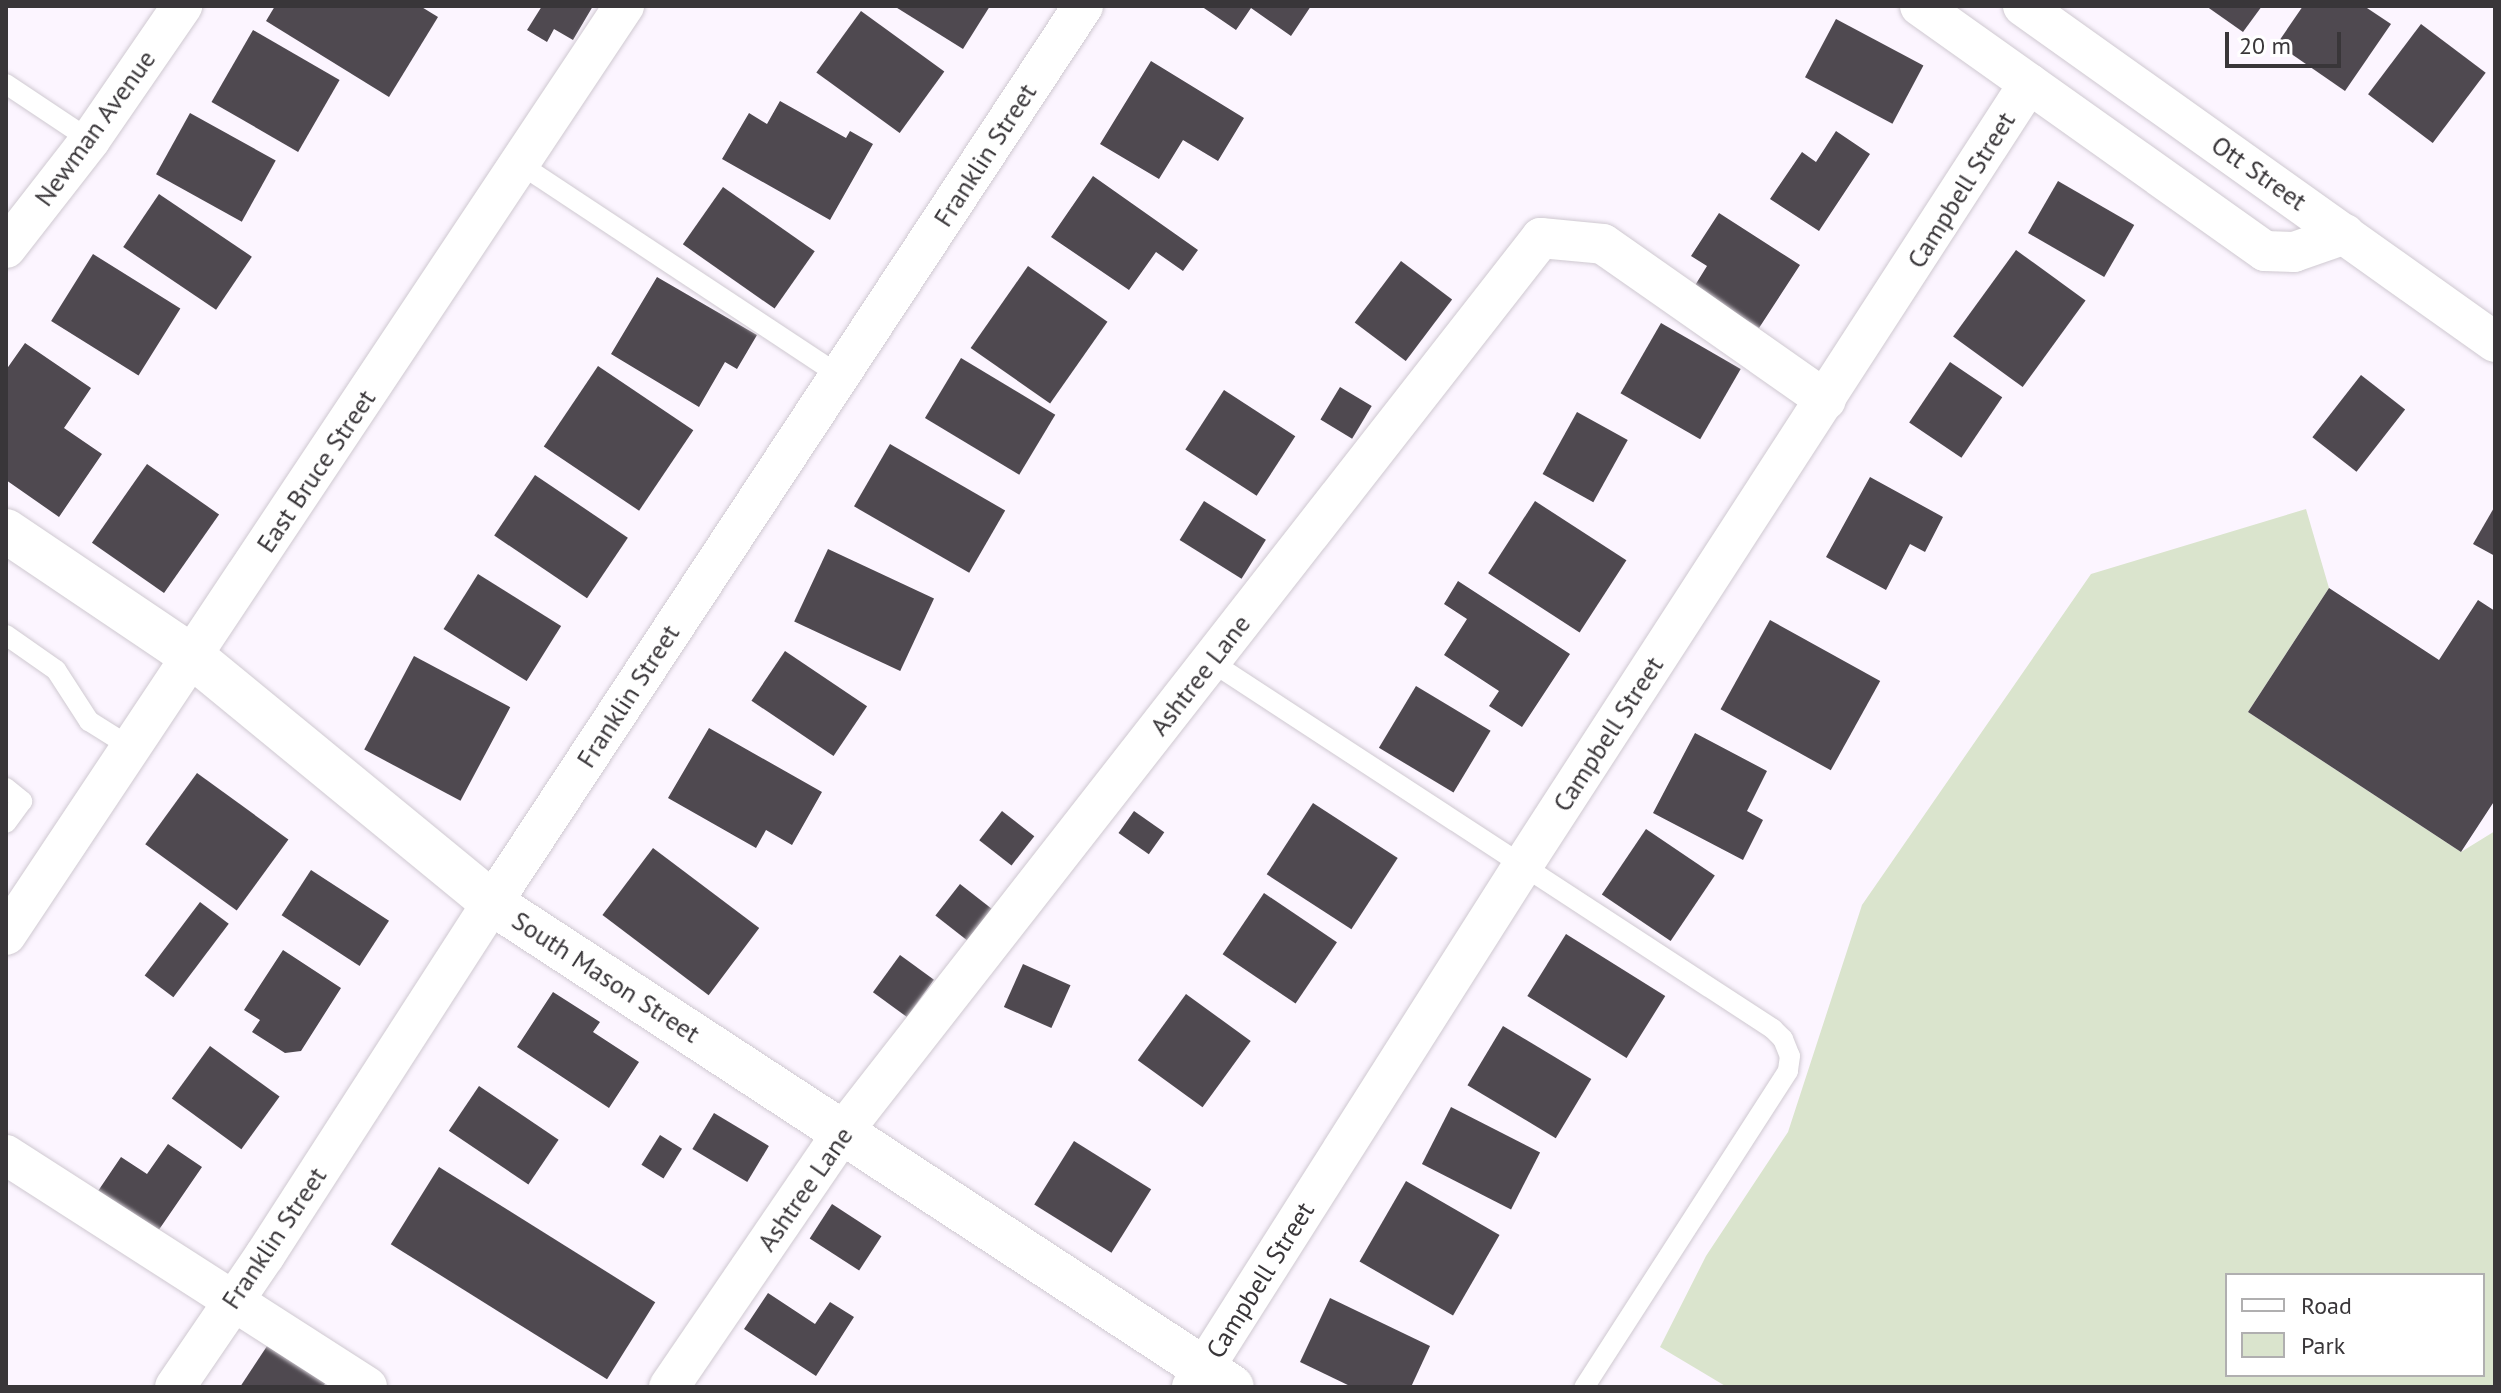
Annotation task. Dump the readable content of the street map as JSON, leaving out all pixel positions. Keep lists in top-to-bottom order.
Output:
{
  "streets": {
    "main road": ["South Mason Street"],
    "street": [
      "Newman Avenue",
      "Franklin Street",
      "Ott Street",
      "Campbell Street",
      "East Bruce Street",
      "Ashtree Lane"
    ]
  },
  "crossings": [
    ["Franklin Street", "South Mason Street"],
    ["Ott Street", "Campbell Street"],
    ["Campbell Street", "Ashtree Lane"],
    ["Campbell Street", "South Mason Street"],
    ["East Bruce Street", "South Mason Street"],
    ["Ashtree Lane", "South Mason Street"]
  ],
  "legend": ["Road", "Park"],
  "scale_bar": "20 m"
}
